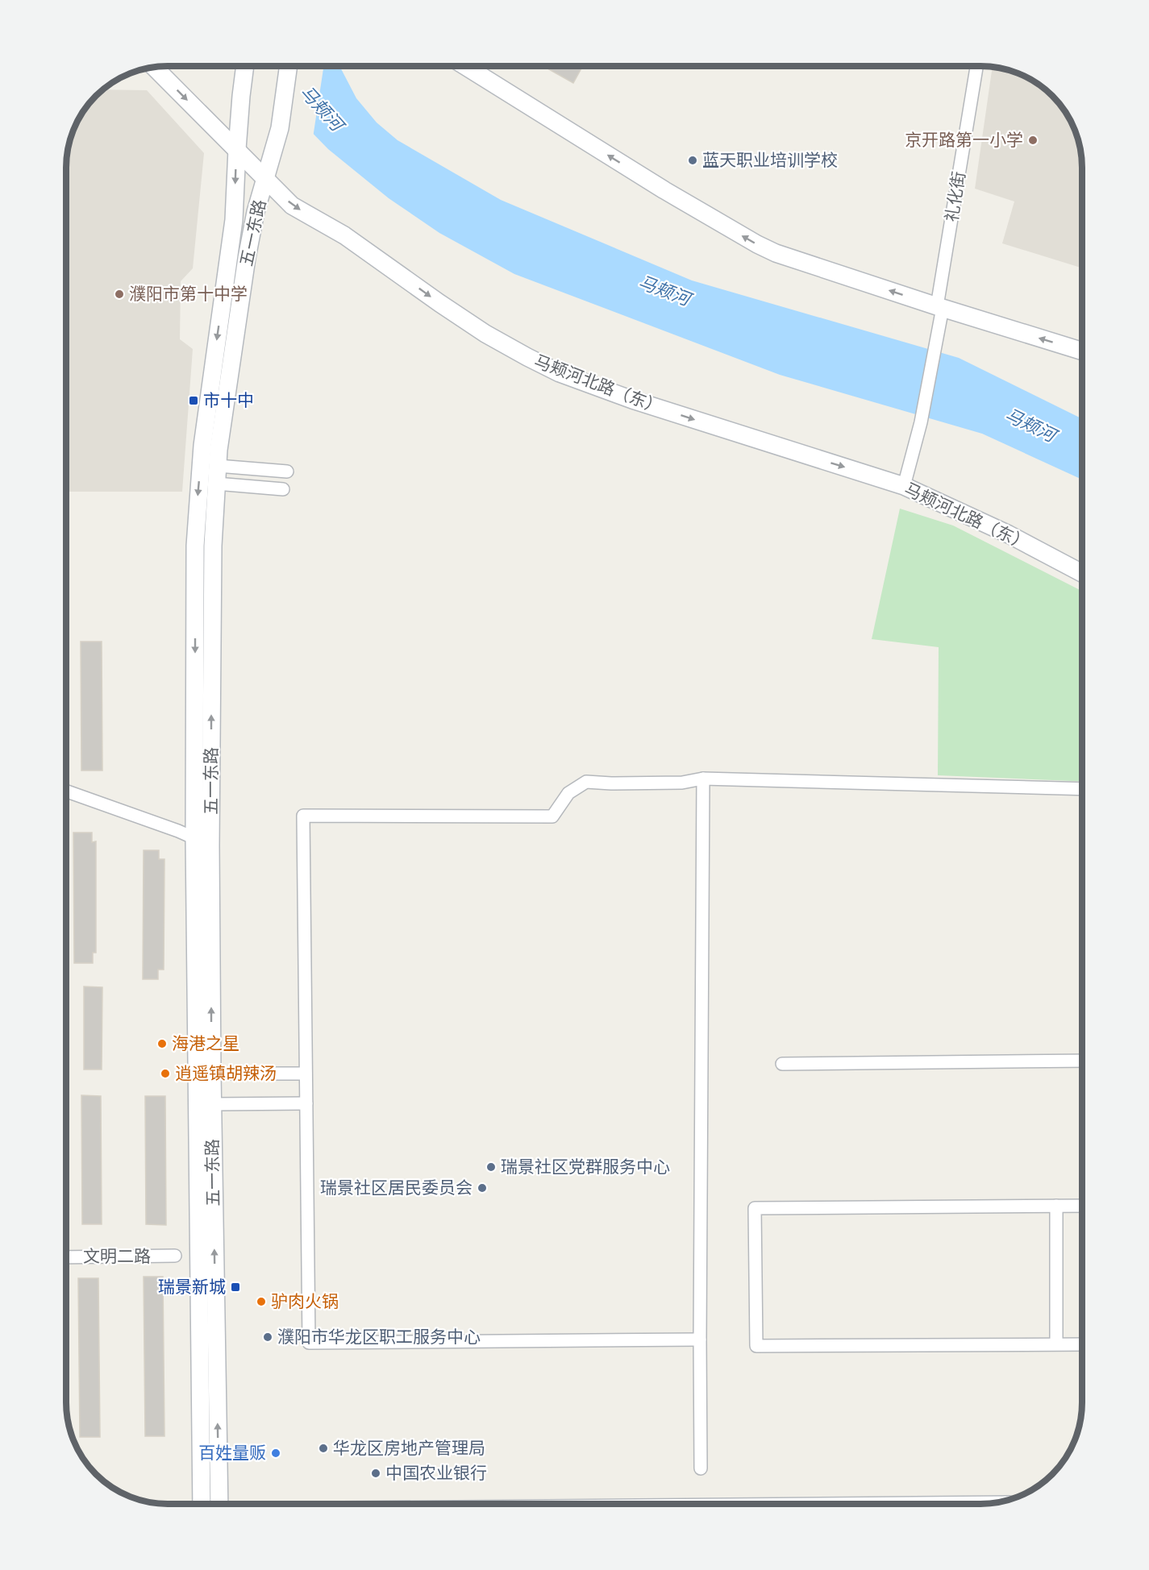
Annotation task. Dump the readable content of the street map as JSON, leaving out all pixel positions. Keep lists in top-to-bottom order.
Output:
{
  "streets": {
    "street": [
      "礼化街",
      "五一东路",
      "马颊河北路（东）",
      "文明二路"
    ]
  },
  "crossings": [
    ["礼化街", "马颊河北路（东）"],
    ["五一东路", "马颊河北路（东）"]
  ],
  "one_way": ["马颊河北路（东）"],
  "water": ["马颊河"],
  "places": {
    "other": [
      "京开路第一小学",
      "蓝天职业培训学校",
      "濮阳市第十中学",
      "海港之星",
      "逍遥镇胡辣汤",
      "瑞景社区党群服务中心",
      "瑞景社区居民委员会",
      "驴肉火锅",
      "濮阳市华龙区职工服务中心",
      "华龙区房地产管理局",
      "百姓量贩",
      "中国农业银行"
    ],
    "transit": ["市十中", "瑞景新城"]
  }
}
